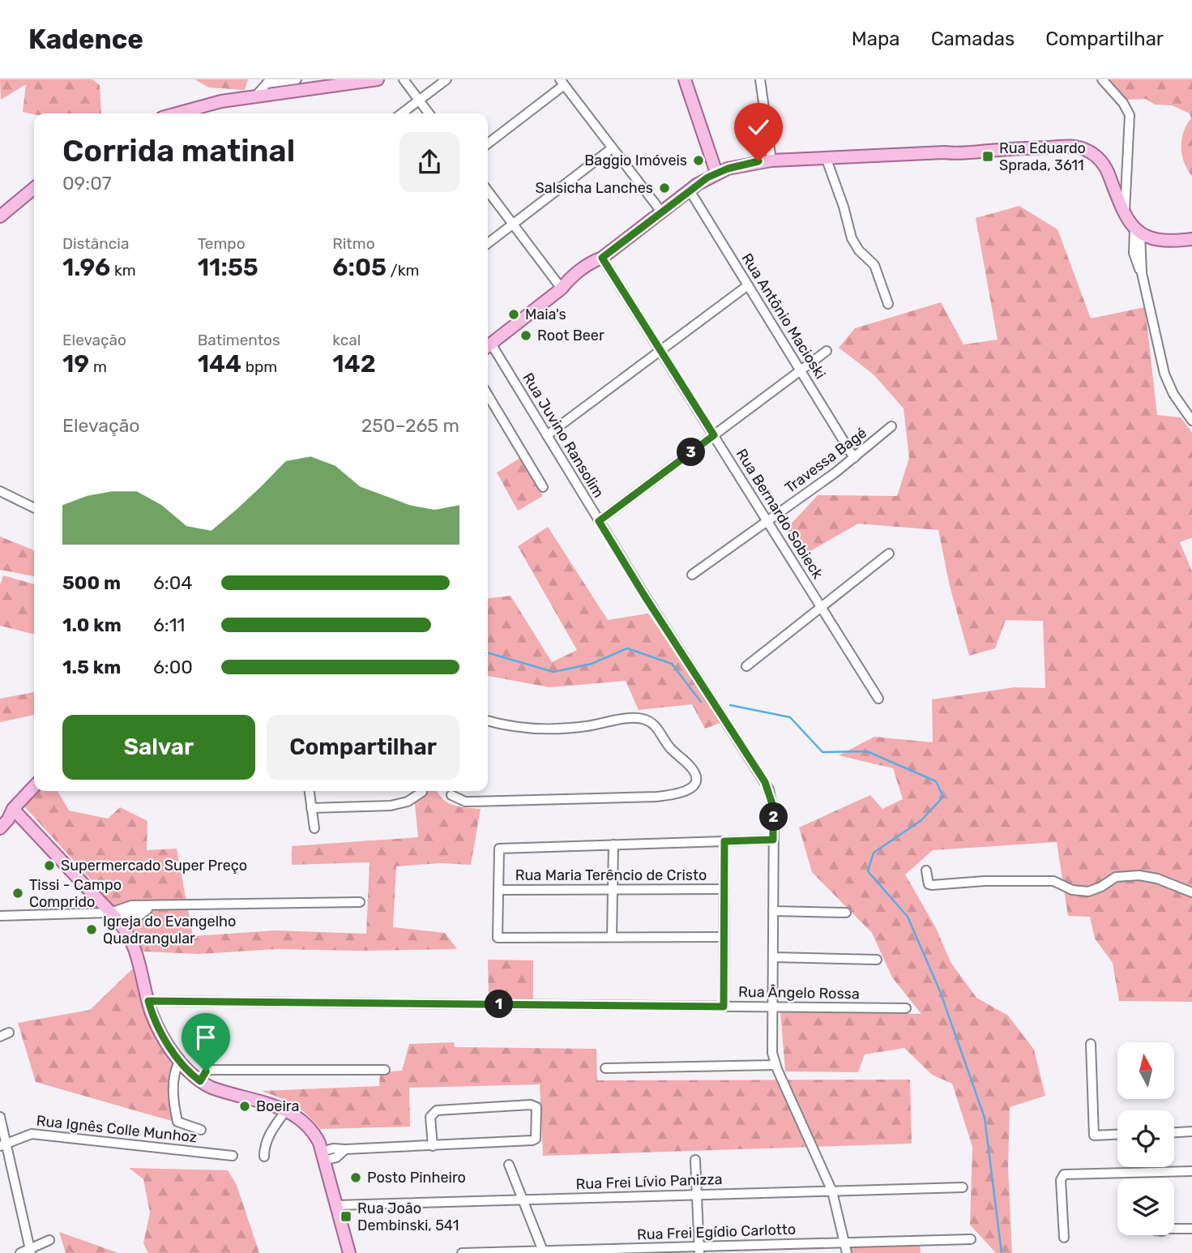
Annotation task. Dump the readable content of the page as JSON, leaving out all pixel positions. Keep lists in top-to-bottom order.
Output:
{
  "streets": {
    "street": [
      "Rua Antônio Macioski",
      "Rua Juvino Ransolim",
      "Travessa Bagé",
      "Rua Bernardo Sobieck",
      "Rua Maria Terêncio de Cristo",
      "Rua Ângelo Rossa",
      "Rua Ignês Colle Munhoz",
      "Rua Frei Lívio Panizza",
      "Rua Frei Egídio Carlotto"
    ]
  },
  "crossings": [
    ["Rua Antônio Macioski", "Travessa Bagé"],
    ["Rua Juvino Ransolim", "Rua Ângelo Rossa"],
    ["Rua Juvino Ransolim", "Rua Frei Lívio Panizza"],
    ["Rua Juvino Ransolim", "Rua Frei Egídio Carlotto"],
    ["Travessa Bagé", "Rua Bernardo Sobieck"]
  ],
  "places": {
    "transit": ["Rua Eduardo Sprada, 3611", "Rua João Dembinski, 541"],
    "other": [
      "Baggio Imóveis",
      "Salsicha Lanches",
      "Maia's",
      "Root Beer",
      "Supermercado Super Preço",
      "Tissi - Campo Comprido",
      "Igreja do Evangelho Quadrangular",
      "Boeira",
      "Posto Pinheiro"
    ]
  },
  "north": "top",
  "page": {
    "header": "Kadence",
    "nav": ["Mapa", "Camadas", "Compartilhar"],
    "heading": ["Corrida matinal", "09:07"],
    "stats": [
      ["Distância", "1.96 km"],
      ["Tempo", "11:55"],
      ["Ritmo", "6:05 /km"],
      ["Elevação", "19 m"],
      ["Batimentos", "144 bpm"],
      ["kcal", "142"]
    ],
    "chart": ["Elevação", "250–265 m"],
    "pins": ["3", "2", "1"],
    "list": [
      {
        "name": "500 m",
        "note": "6:04"
      },
      {
        "name": "1.0 km",
        "note": "6:11"
      },
      {
        "name": "1.5 km",
        "note": "6:00"
      }
    ],
    "buttons": ["Salvar", "Compartilhar"]
  }
}
